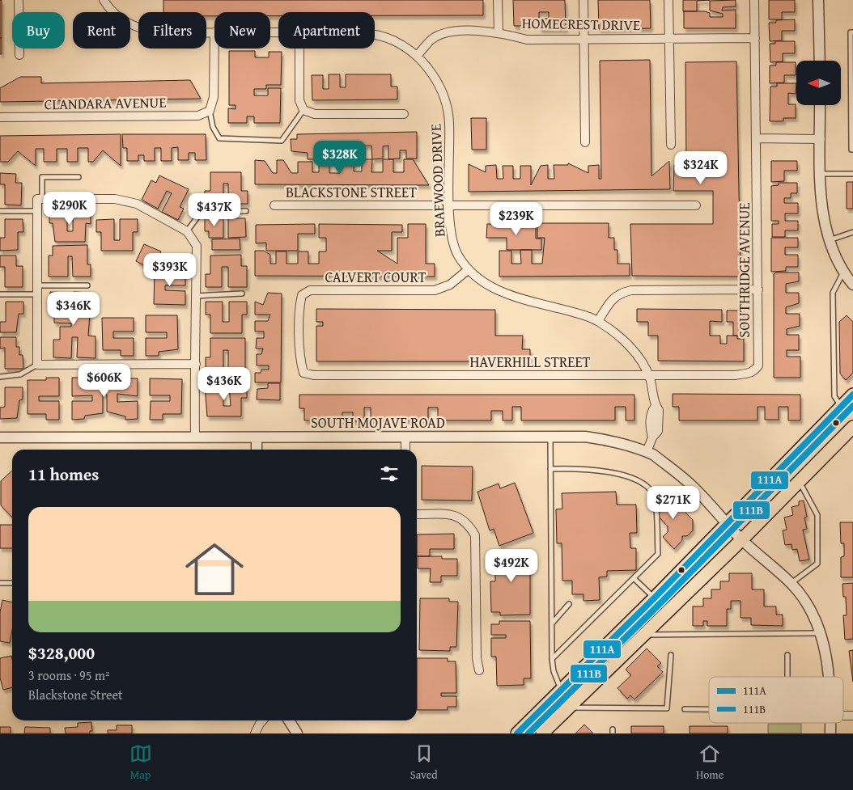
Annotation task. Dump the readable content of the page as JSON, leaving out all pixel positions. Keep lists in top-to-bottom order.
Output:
{
  "streets": {
    "street": [
      "HOMECREST DRIVE",
      "CLANDARA AVENUE",
      "BRAEWOOD DRIVE",
      "BLACKSTONE STREET",
      "SOUTHRIDGE AVENUE",
      "CALVERT COURT",
      "HAVERHILL STREET",
      "SOUTH MOJAVE ROAD"
    ]
  },
  "crossings": [
    ["HOMECREST DRIVE", "BRAEWOOD DRIVE"],
    ["HOMECREST DRIVE", "SOUTHRIDGE AVENUE"],
    ["BRAEWOOD DRIVE", "BLACKSTONE STREET"],
    ["BRAEWOOD DRIVE", "CALVERT COURT"],
    ["BRAEWOOD DRIVE", "HAVERHILL STREET"],
    ["BRAEWOOD DRIVE", "SOUTH MOJAVE ROAD"],
    ["SOUTHRIDGE AVENUE", "HAVERHILL STREET"],
    ["CALVERT COURT", "HAVERHILL STREET"]
  ],
  "lines": ["transit line 111A", "transit line 111B"],
  "legend": ["111A", "111B"],
  "north": "left",
  "page": {
    "chip": [
      "Buy",
      "Rent",
      "Filters",
      "New",
      "Apartment"
    ],
    "price": [
      "$328K",
      "$324K",
      "$290K",
      "$437K",
      "$239K",
      "$393K",
      "$346K",
      "$606K",
      "$436K",
      "$271K",
      "$492K"
    ],
    "heading": "11 homes",
    "list": [
      {
        "name": "$328,000",
        "note": "3 rooms · 95 m² · Blackstone Street"
      }
    ],
    "tabs": ["Map", "Saved", "Home"]
  }
}
